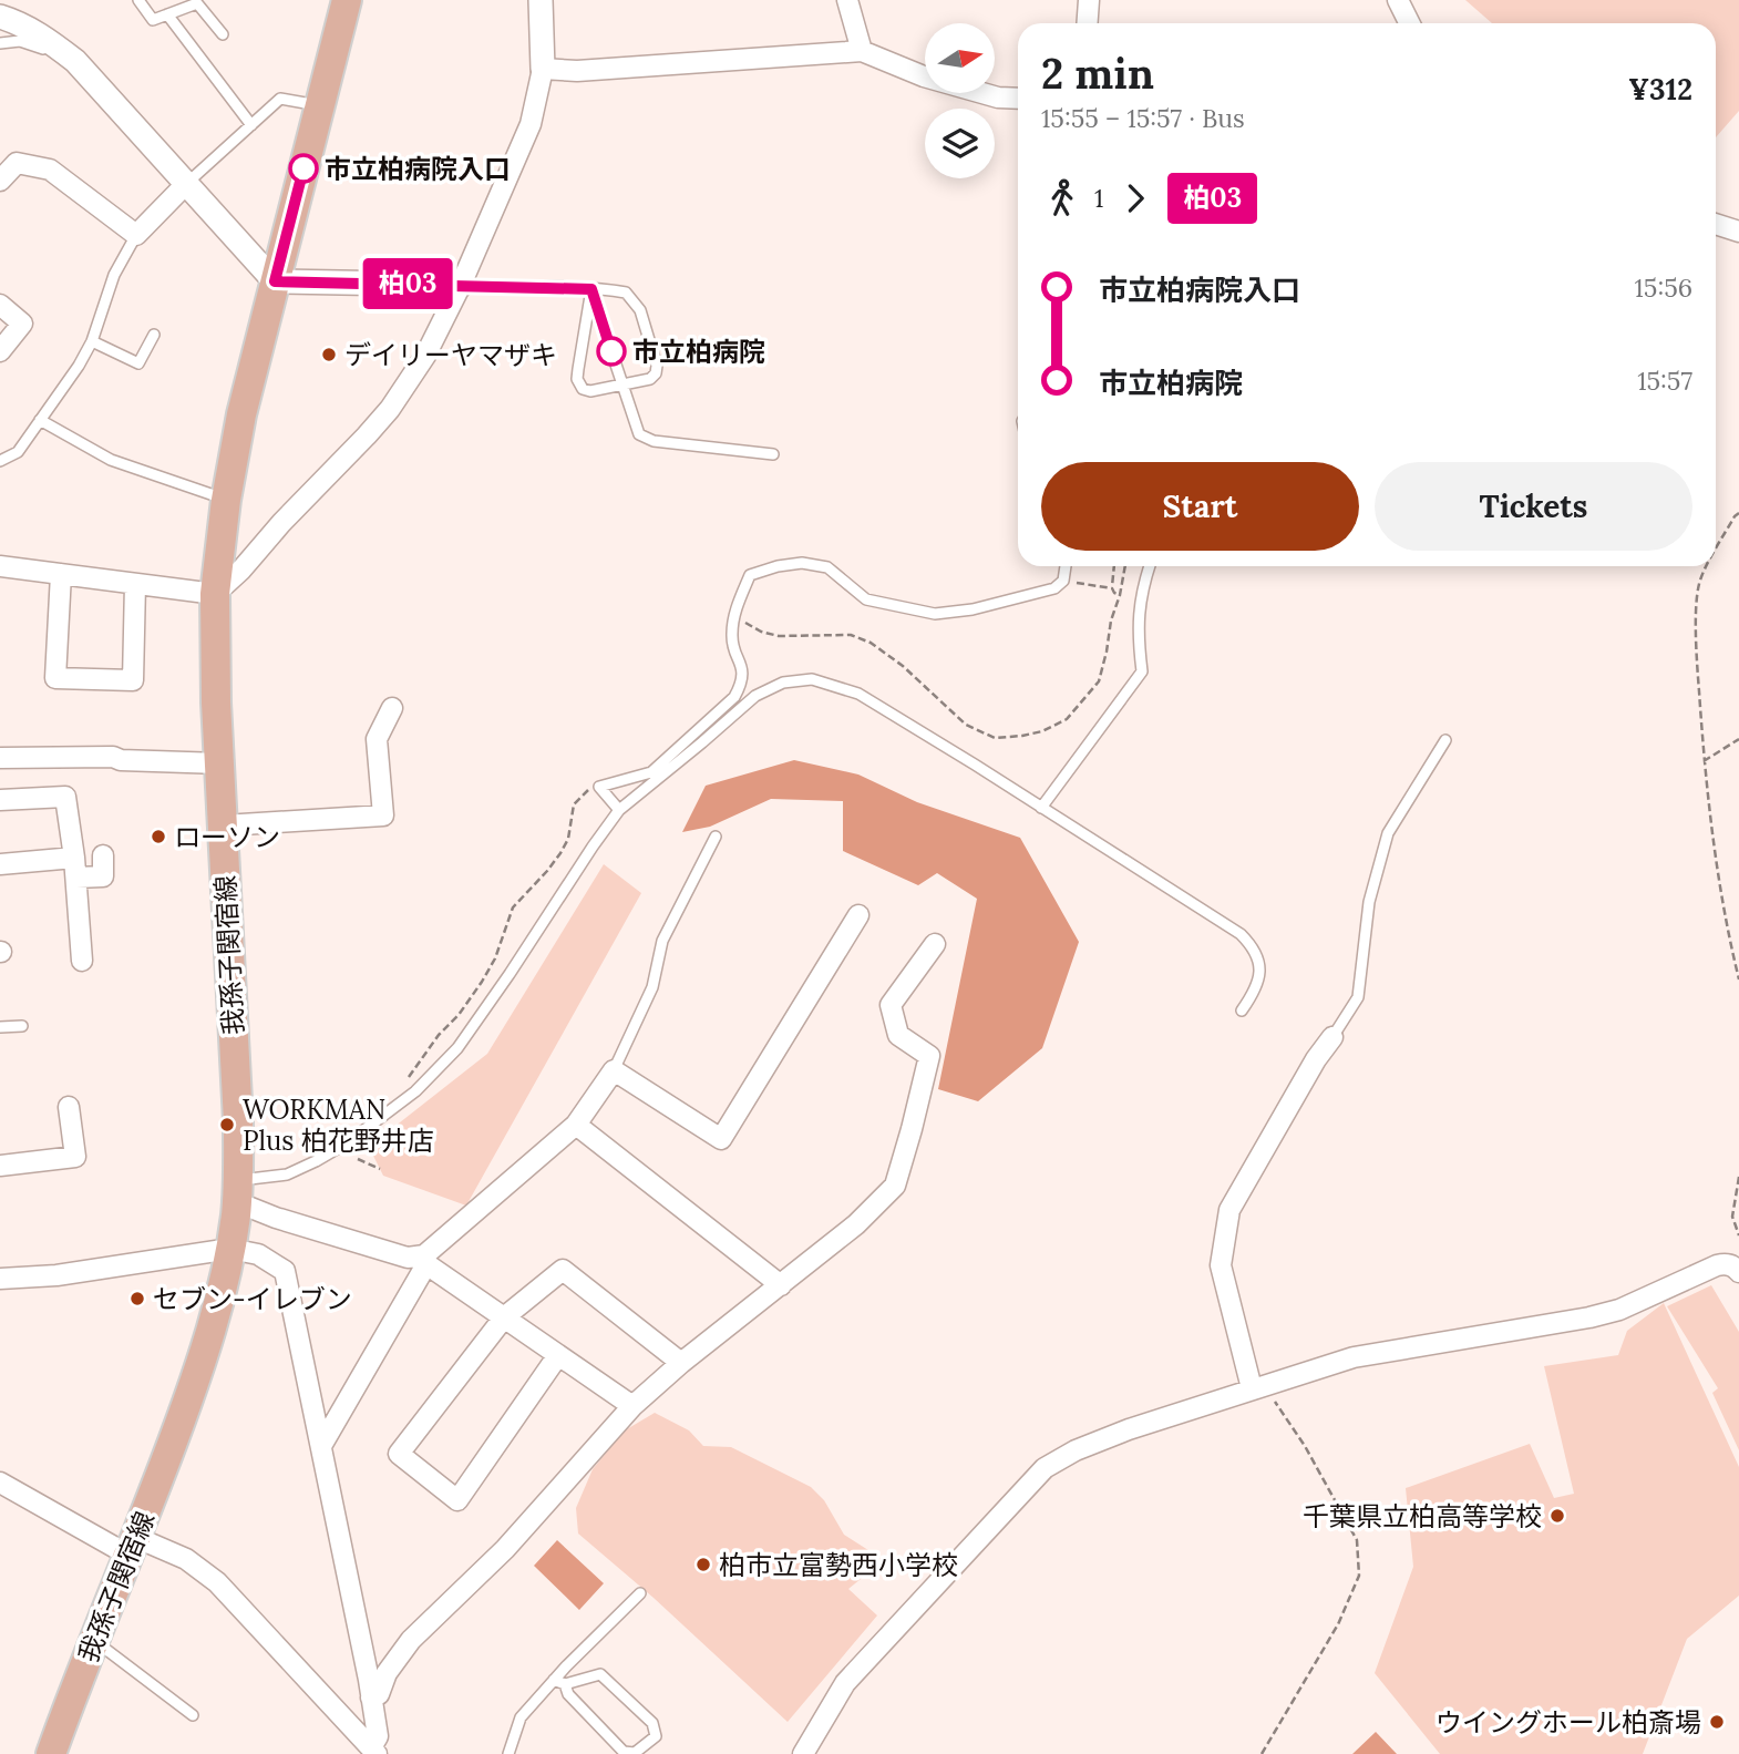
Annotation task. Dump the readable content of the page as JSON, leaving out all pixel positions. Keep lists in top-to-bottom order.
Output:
{
  "streets": {
    "main road": ["我孫子関宿線"]
  },
  "places": [
    "市立柏病院入口",
    "市立柏病院",
    "デイリーヤマザキ",
    "ローソン",
    "WORKMAN Plus 柏花野井店",
    "セブン-イレブン",
    "千葉県立柏高等学校",
    "柏市立富勢西小学校",
    "ウイングホール柏斎場"
  ],
  "lines": ["bus line 柏03"],
  "north": "right",
  "page": {
    "on_map": "柏03",
    "heading": ["2 min", "15:55 – 15:57 · Bus", "¥312"],
    "legs": ["1", "柏03"],
    "list": [
      {
        "name": "市立柏病院入口",
        "value": "15:56"
      },
      {
        "name": "市立柏病院",
        "value": "15:57"
      }
    ],
    "buttons": ["Start", "Tickets"]
  }
}
